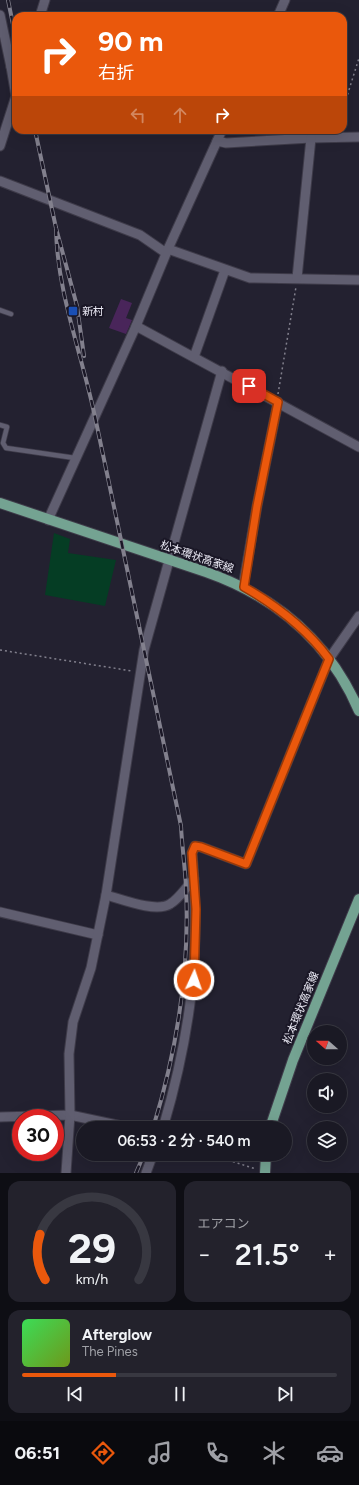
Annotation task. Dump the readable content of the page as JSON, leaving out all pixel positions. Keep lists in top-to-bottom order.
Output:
{
  "streets": {
    "main road": ["松本環状高家線"]
  },
  "places": {
    "transit": ["新村"]
  },
  "north": "left",
  "page": {
    "turn": ["90 m", "右折"],
    "limit": "30",
    "trip": "06:53 · 2 分 · 540 m",
    "tile": "エアコン",
    "heat": ["−", "21.5°", "+"],
    "song": ["Afterglow", "The Pines"],
    "tabs": "06:51",
    "gauge": ["29", "km/h"]
  }
}
